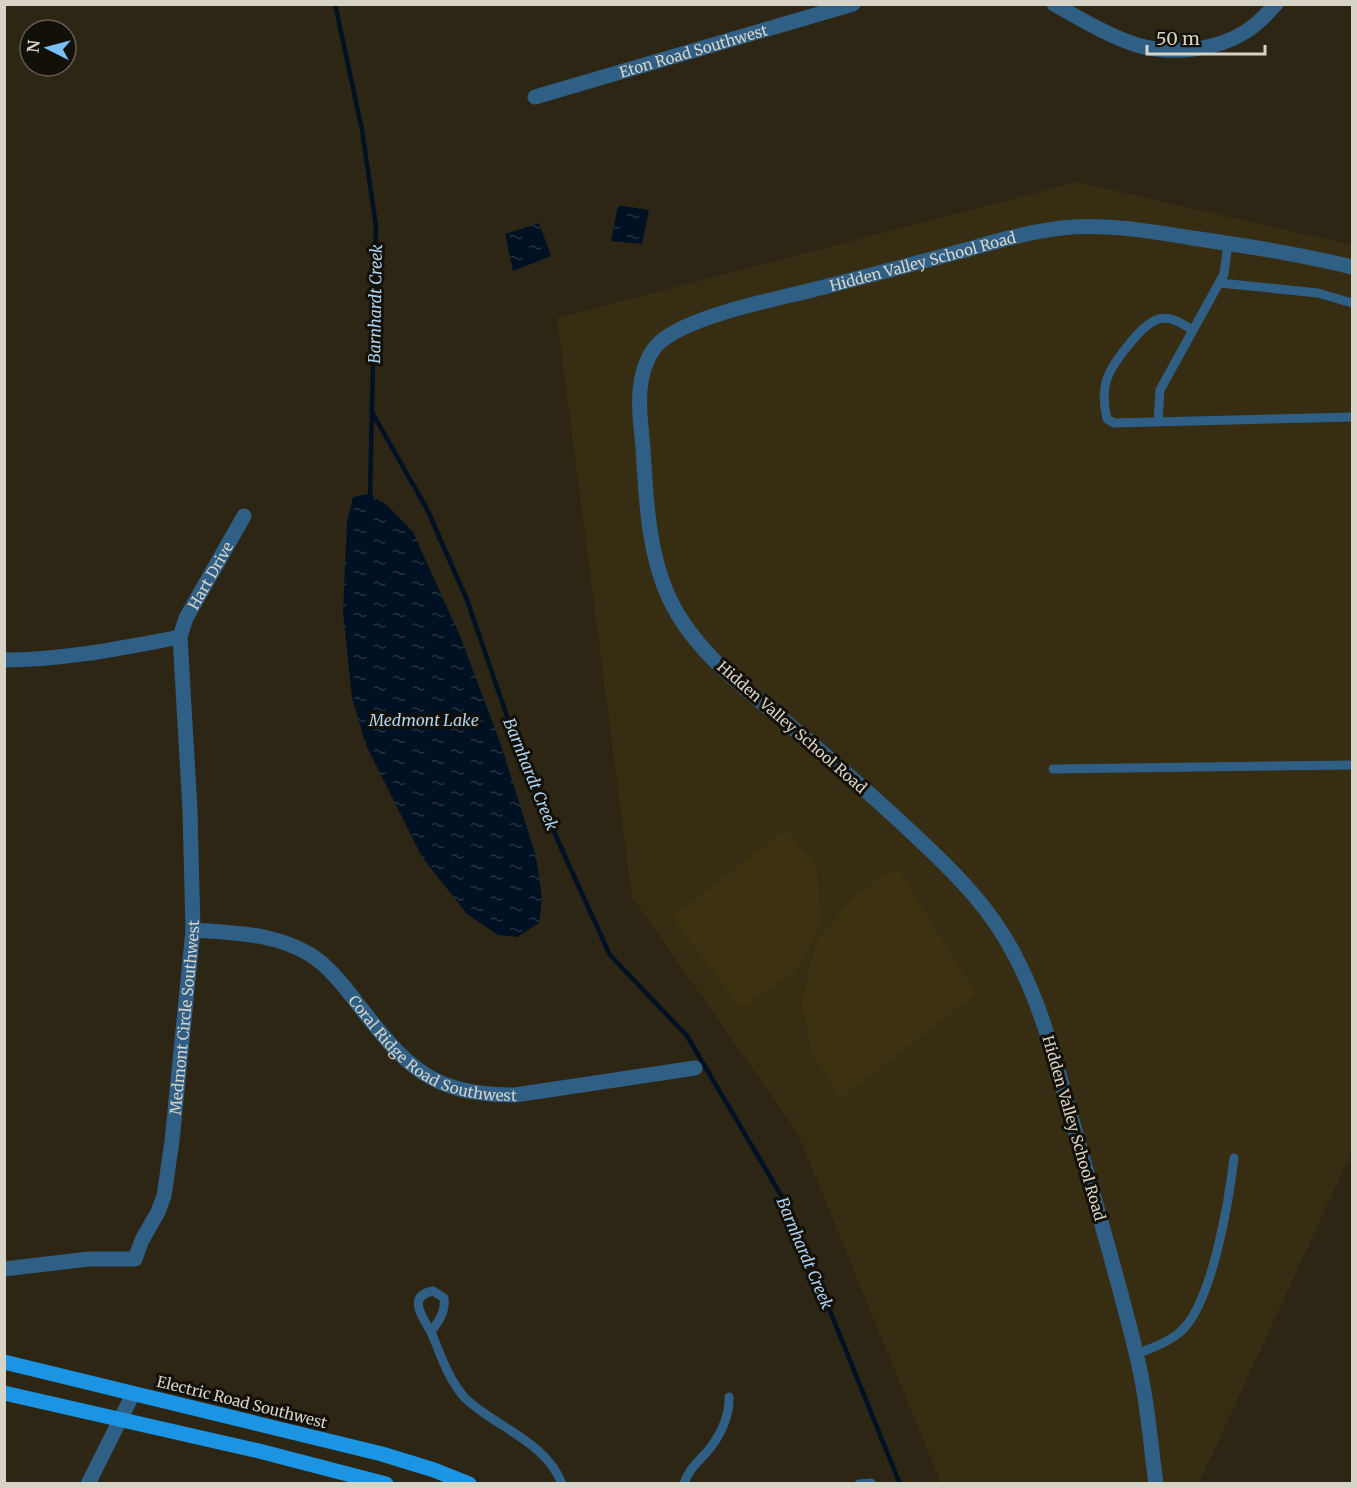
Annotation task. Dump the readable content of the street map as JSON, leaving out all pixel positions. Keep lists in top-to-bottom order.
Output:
{
  "streets": {
    "main road": ["Electric Road Southwest"],
    "street": [
      "Eton Road Southwest",
      "Hidden Valley School Road",
      "Hart Drive",
      "Medmont Circle Southwest",
      "Coral Ridge Road Southwest"
    ]
  },
  "crossings": [
    ["Hart Drive", "Medmont Circle Southwest"],
    ["Medmont Circle Southwest", "Coral Ridge Road Southwest"]
  ],
  "water": ["Barnhardt Creek", "Medmont Lake"],
  "scale_bar": "50 m",
  "north": "left"
}
